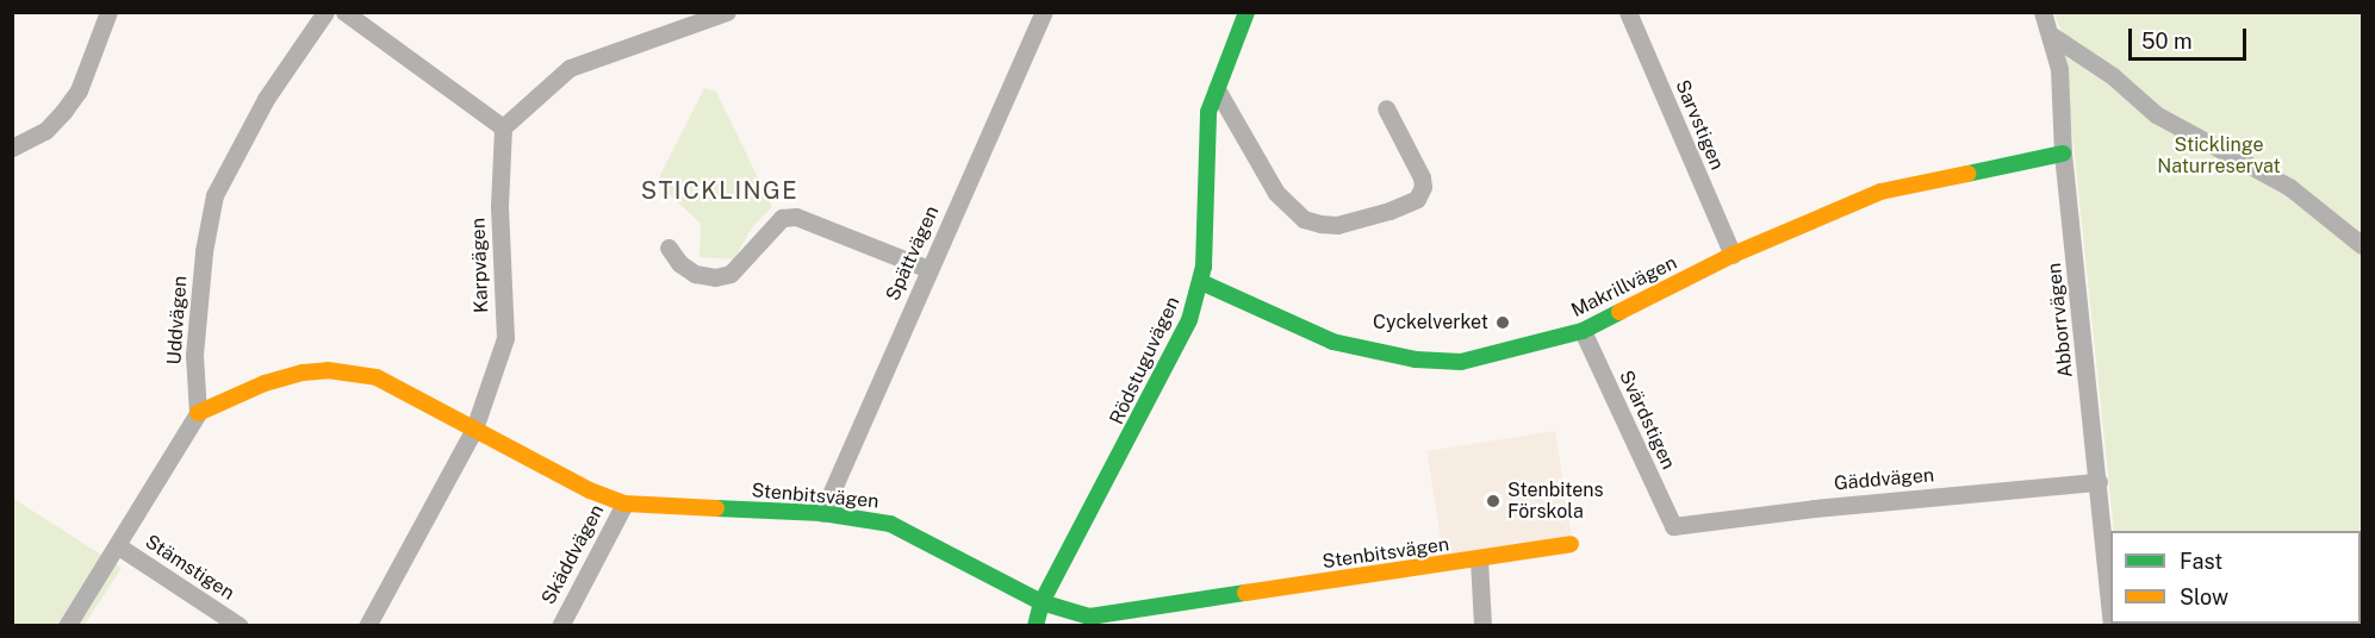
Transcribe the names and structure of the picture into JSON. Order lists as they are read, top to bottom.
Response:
{
  "streets": {
    "street": [
      "Sarvstigen",
      "Spättvägen",
      "Karpvägen",
      "Makrillvägen",
      "Uddvägen",
      "Abborrvägen",
      "Rödstuguvägen",
      "Svärdstigen",
      "Gäddvägen",
      "Stenbitsvägen",
      "Skäddvägen",
      "Stämstigen"
    ]
  },
  "crossings": [
    ["Sarvstigen", "Makrillvägen"],
    ["Spättvägen", "Stenbitsvägen"],
    ["Karpvägen", "Stenbitsvägen"],
    ["Makrillvägen", "Abborrvägen"],
    ["Makrillvägen", "Rödstuguvägen"],
    ["Makrillvägen", "Svärdstigen"],
    ["Uddvägen", "Stenbitsvägen"],
    ["Abborrvägen", "Gäddvägen"],
    ["Rödstuguvägen", "Stenbitsvägen"],
    ["Svärdstigen", "Gäddvägen"],
    ["Stenbitsvägen", "Skäddvägen"]
  ],
  "districts": ["STICKLINGE"],
  "parks": ["Sticklinge Naturreservat"],
  "places": ["Cyckelverket", "Stenbitens Förskola"],
  "legend": ["Fast", "Slow"],
  "scale_bar": "50 m"
}
